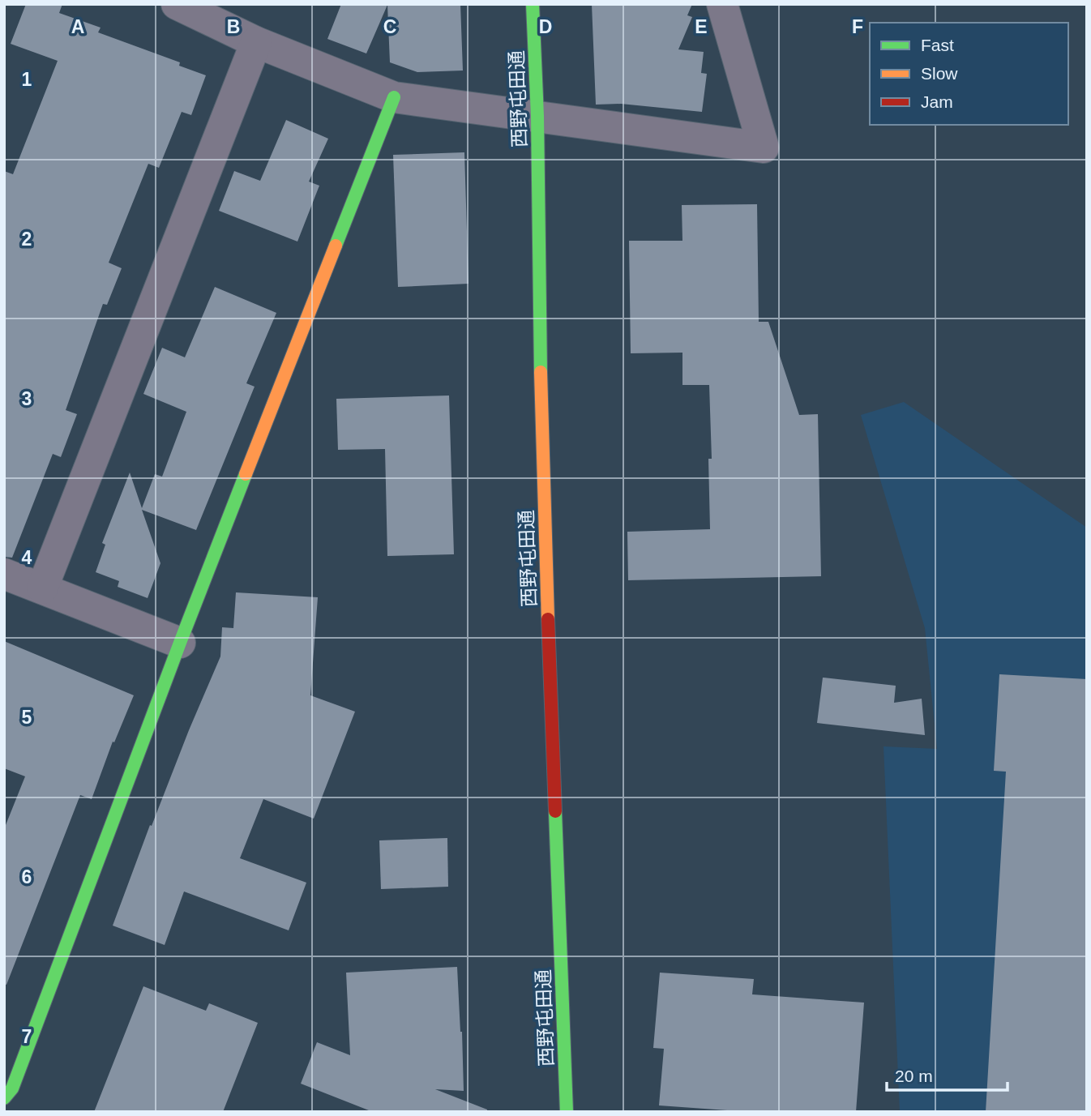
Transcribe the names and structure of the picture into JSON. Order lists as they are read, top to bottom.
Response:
{
  "streets": {
    "street": ["西野屯田通"]
  },
  "legend": ["Fast", "Slow", "Jam"],
  "scale_bar": "20 m",
  "grid": {
    "columns": [
      "A",
      "B",
      "C",
      "D",
      "E",
      "F"
    ],
    "rows": [
      "1",
      "2",
      "3",
      "4",
      "5",
      "6",
      "7"
    ]
  }
}
